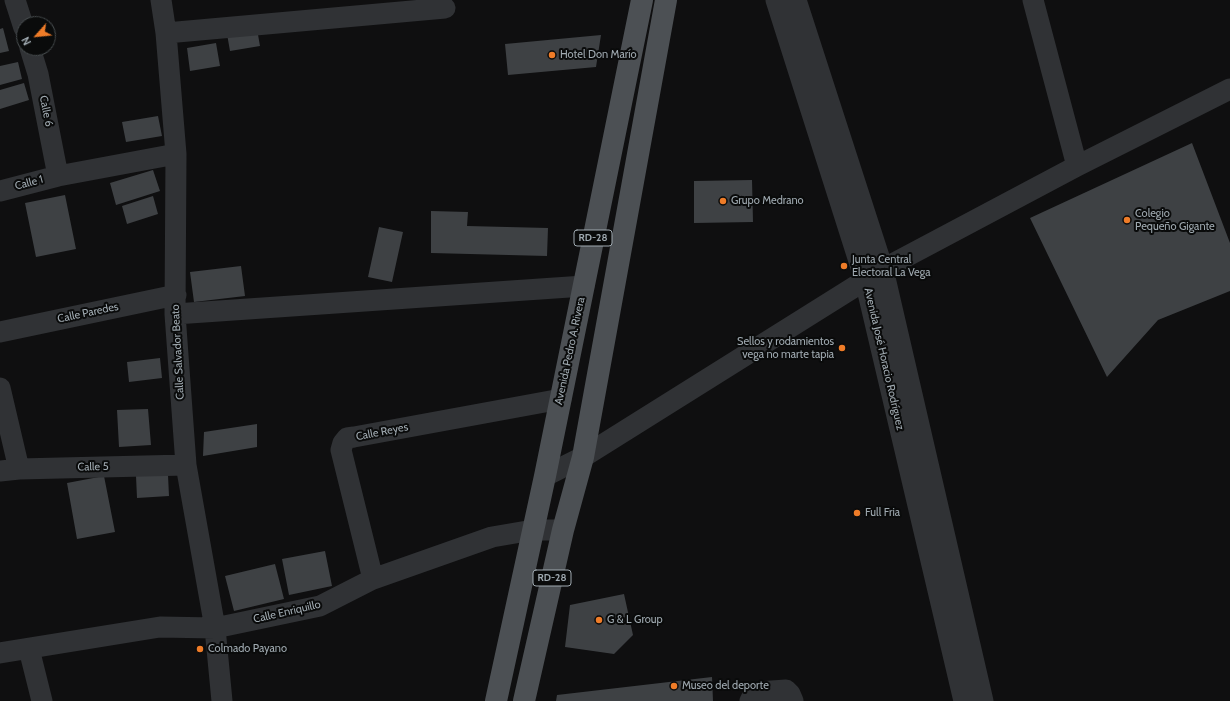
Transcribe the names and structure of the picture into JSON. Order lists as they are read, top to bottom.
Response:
{
  "streets": {
    "main road": ["RD-28", "Avenida Pedro A. Rivera"],
    "street": [
      "Calle 6",
      "Calle 1",
      "Calle Paredes",
      "Calle Salvador Beato",
      "Avenida José Horacio Rodríguez",
      "Calle Reyes",
      "Calle 5",
      "Calle Enriquillo"
    ]
  },
  "crossings": [
    ["Calle 6", "Calle 1"],
    ["Calle 1", "Calle Salvador Beato"],
    ["RD-28", "Calle Enriquillo"],
    ["Calle Paredes", "Avenida Pedro A. Rivera"],
    ["Calle Paredes", "Calle Salvador Beato"],
    ["Avenida Pedro A. Rivera", "Calle Reyes"],
    ["Avenida Pedro A. Rivera", "Calle Enriquillo"],
    ["Calle Salvador Beato", "Calle 5"],
    ["Calle Salvador Beato", "Calle Enriquillo"],
    ["Calle Reyes", "Calle Enriquillo"]
  ],
  "places": [
    "Hotel Don Marío",
    "Grupo Medrano",
    "Colegio Pequeño Gigante",
    "Junta Central Electoral La Vega",
    "Sellos y rodamientos vega no marte tapia",
    "Full Fria",
    "G & L Group",
    "Colmado Payano",
    "Museo del deporte"
  ],
  "north": "bottom left"
}
